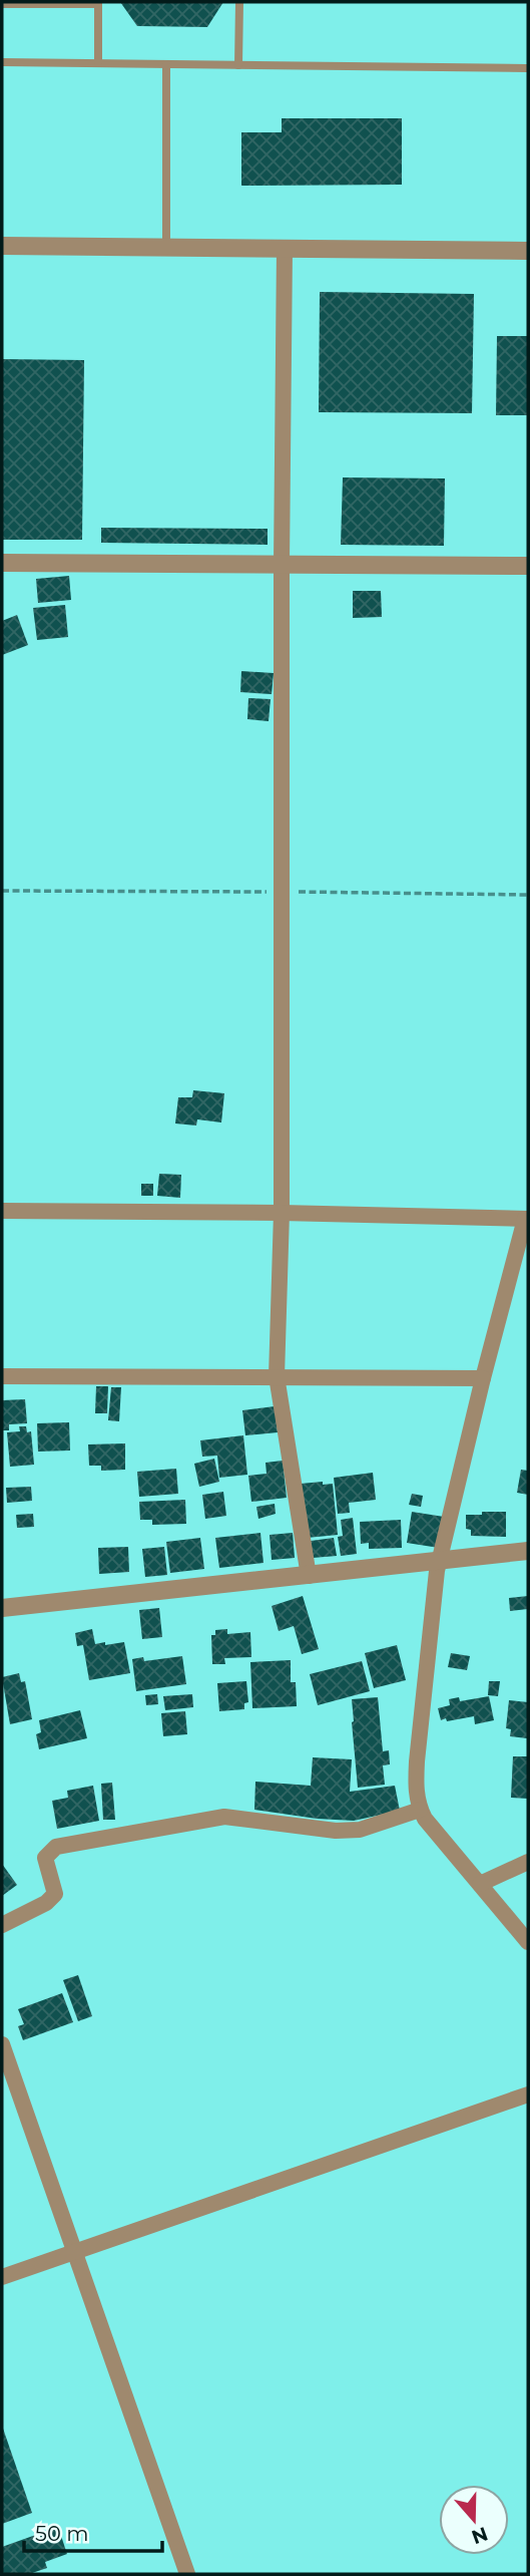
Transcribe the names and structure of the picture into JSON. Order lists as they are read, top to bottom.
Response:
{
  "scale_bar": "50 m",
  "north": "bottom"
}
